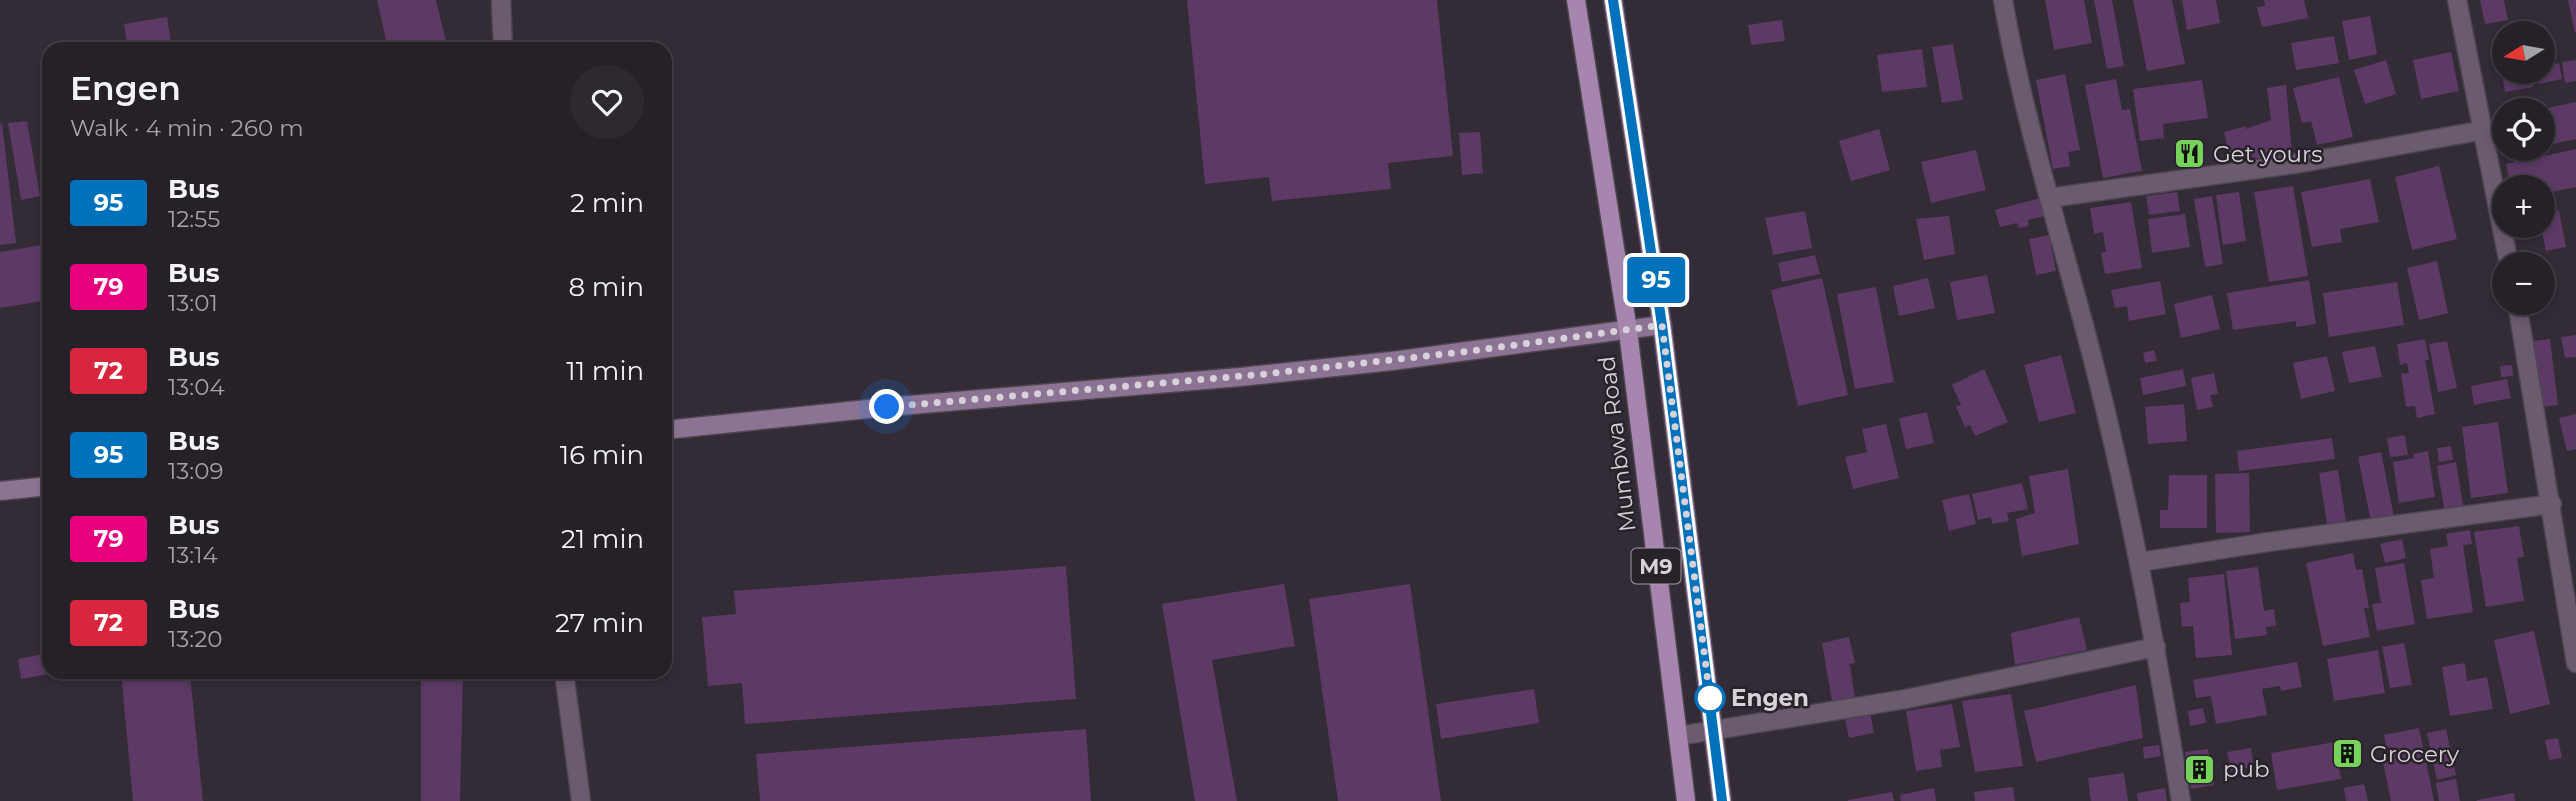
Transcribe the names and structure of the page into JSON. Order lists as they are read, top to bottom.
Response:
{
  "streets": {
    "main road": ["Mumbwa Road", "M9"]
  },
  "places": {
    "restaurant": ["Get yours"],
    "other": ["Engen"],
    "building": ["Grocery", "pub"]
  },
  "lines": ["bus line 95"],
  "north": "left",
  "page": {
    "on_map": "95",
    "map_buttons": ["+", "−"],
    "heading": ["Engen", "Walk · 4 min · 260 m"],
    "list": [
      {
        "mark": "95",
        "name": "Bus",
        "note": "12:55",
        "value": "2 min"
      },
      {
        "mark": "79",
        "name": "Bus",
        "note": "13:01",
        "value": "8 min"
      },
      {
        "mark": "72",
        "name": "Bus",
        "note": "13:04",
        "value": "11 min"
      },
      {
        "mark": "95",
        "name": "Bus",
        "note": "13:09",
        "value": "16 min"
      },
      {
        "mark": "79",
        "name": "Bus",
        "note": "13:14",
        "value": "21 min"
      },
      {
        "mark": "72",
        "name": "Bus",
        "note": "13:20",
        "value": "27 min"
      }
    ]
  }
}
